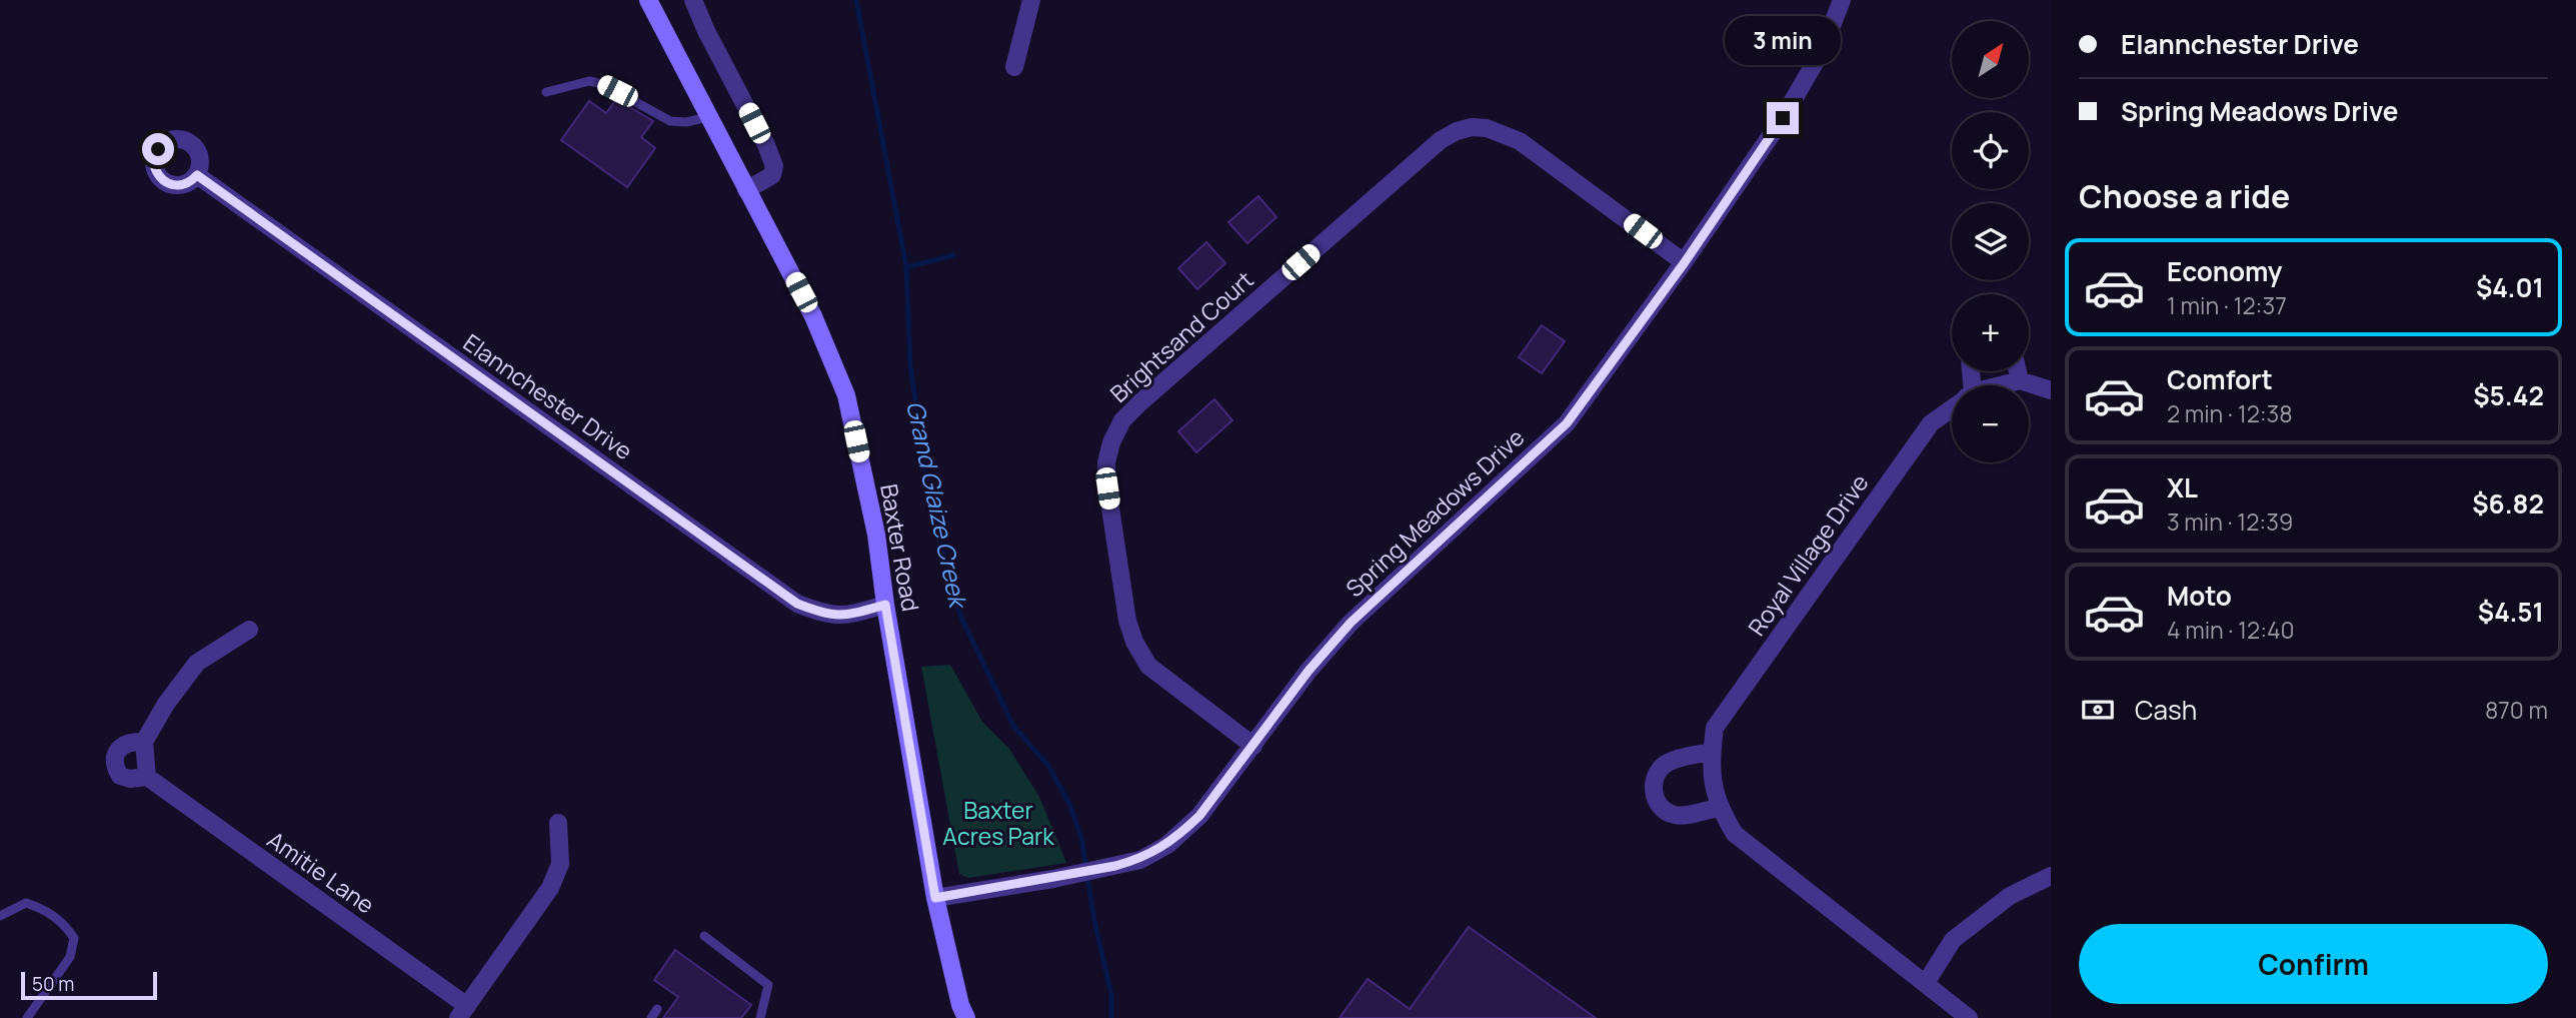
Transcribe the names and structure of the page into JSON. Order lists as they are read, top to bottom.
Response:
{
  "streets": {
    "main road": ["Baxter Road"],
    "street": [
      "Brightsand Court",
      "Elannchester Drive",
      "Spring Meadows Drive",
      "Royal Village Drive",
      "Amitie Lane"
    ]
  },
  "crossings": [
    ["Brightsand Court", "Spring Meadows Drive"],
    ["Elannchester Drive", "Baxter Road"],
    ["Spring Meadows Drive", "Baxter Road"]
  ],
  "water": ["Grand Glaize Creek"],
  "parks": ["Baxter Acres Park"],
  "scale_bar": "50 m",
  "north": "top right",
  "page": {
    "banner": ["Elannchester Drive", "Spring Meadows Drive"],
    "bubble": "3 min",
    "map_buttons": ["+", "−"],
    "heading": "Choose a ride",
    "list": [
      {
        "name": "Economy",
        "note": "1 min · 12:37",
        "value": "$4.01"
      },
      {
        "name": "Comfort",
        "note": "2 min · 12:38",
        "value": "$5.42"
      },
      {
        "name": "XL",
        "note": "3 min · 12:39",
        "value": "$6.82"
      },
      {
        "name": "Moto",
        "note": "4 min · 12:40",
        "value": "$4.51"
      }
    ],
    "pay": ["Cash", "870 m"],
    "buttons": "Confirm",
    "scale": "50 m"
  }
}
